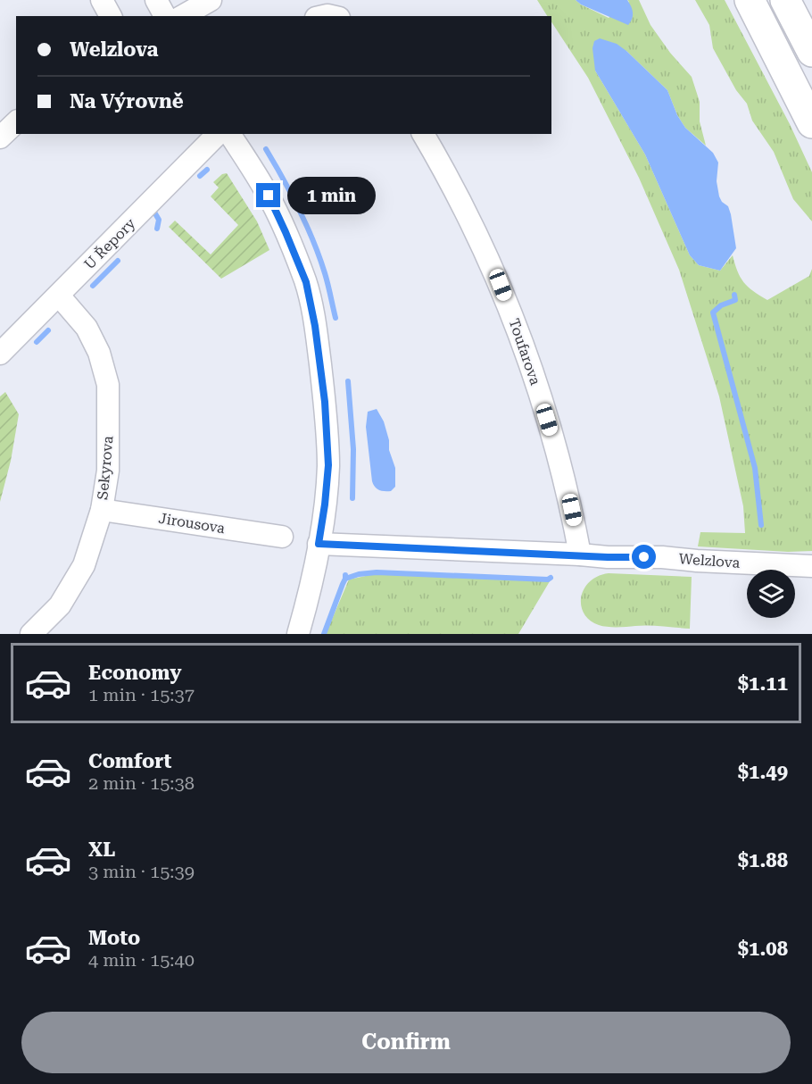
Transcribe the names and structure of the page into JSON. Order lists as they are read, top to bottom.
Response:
{
  "streets": {
    "street": [
      "U Řepory",
      "Toufarova",
      "Sekyrova",
      "Jirousova",
      "Welzlova"
    ]
  },
  "crossings": [
    ["U Řepory", "Sekyrova"],
    ["Toufarova", "Welzlova"],
    ["Sekyrova", "Jirousova"]
  ],
  "page": {
    "banner": ["Welzlova", "Na Výrovně"],
    "bubble": "1 min",
    "list": [
      {
        "name": "Economy",
        "note": "1 min · 15:37",
        "value": "$1.11"
      },
      {
        "name": "Comfort",
        "note": "2 min · 15:38",
        "value": "$1.49"
      },
      {
        "name": "XL",
        "note": "3 min · 15:39",
        "value": "$1.88"
      },
      {
        "name": "Moto",
        "note": "4 min · 15:40",
        "value": "$1.08"
      }
    ],
    "buttons": "Confirm"
  }
}
